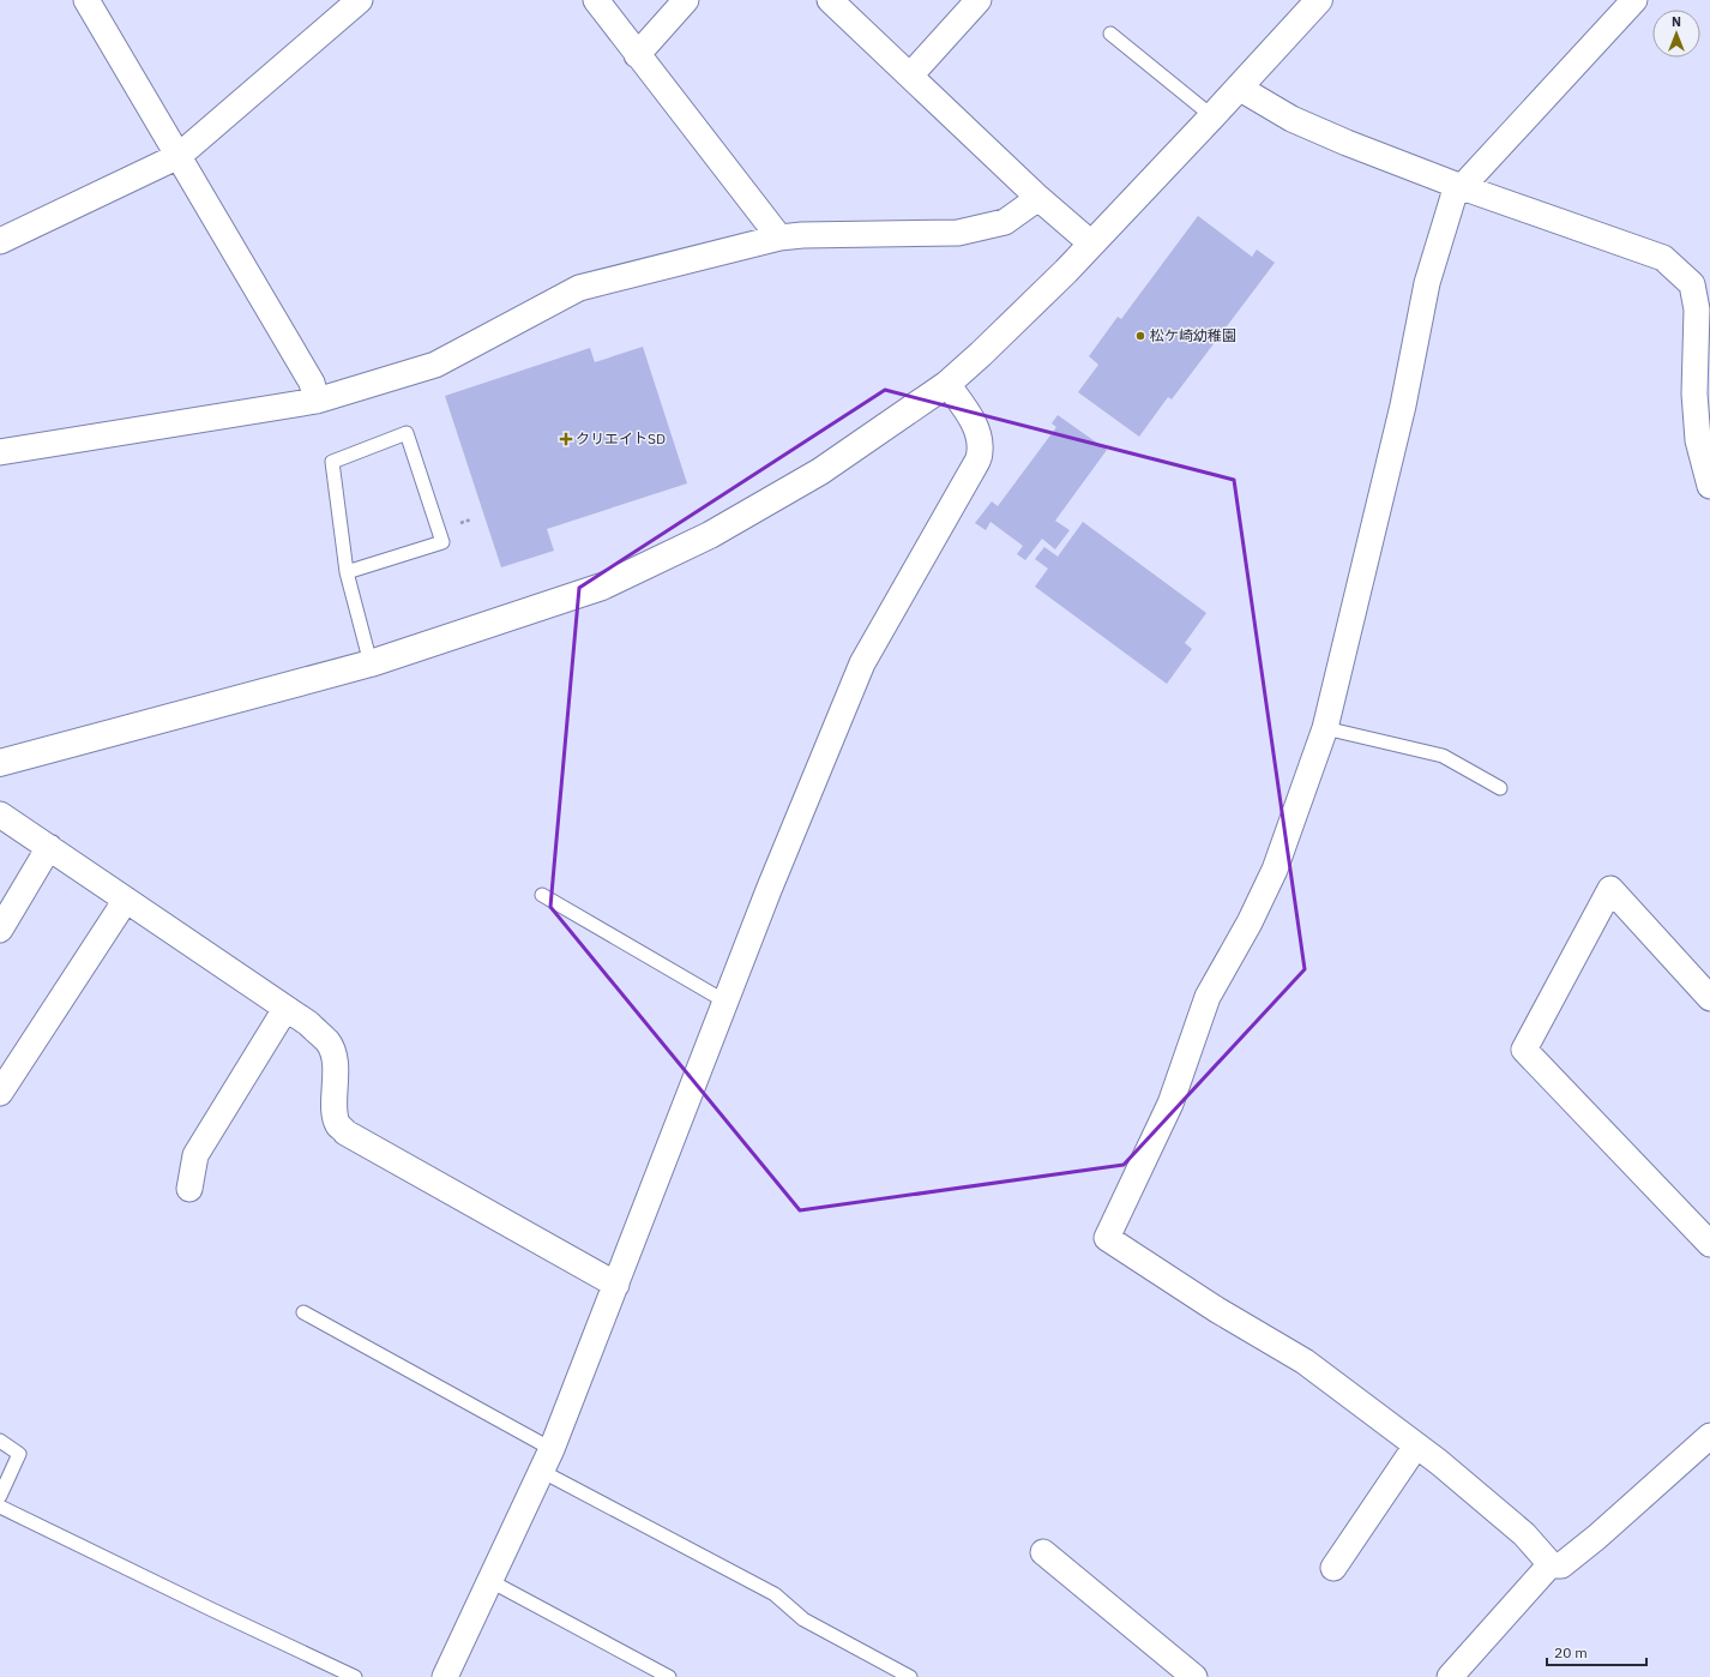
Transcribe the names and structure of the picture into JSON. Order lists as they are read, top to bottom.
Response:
{
  "places": {
    "other": ["松ケ崎幼稚園"],
    "health": ["クリエイトSD"]
  },
  "scale_bar": "20 m",
  "north": "top"
}
